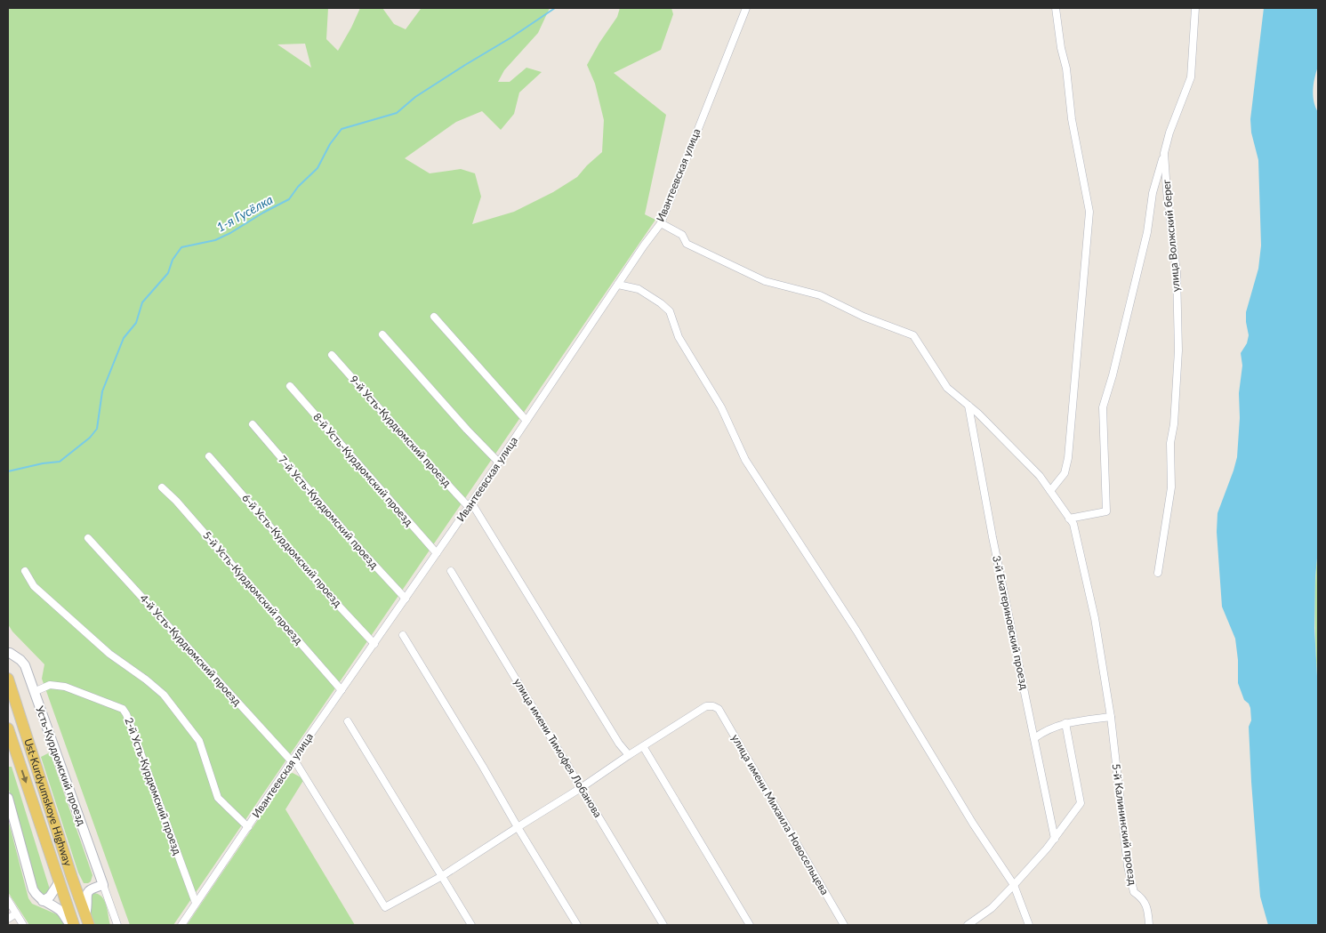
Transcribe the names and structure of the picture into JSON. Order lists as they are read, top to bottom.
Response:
{
  "streets": {
    "main road": ["Ust-Kurdyumskoye Highway"],
    "street": [
      "Ивантеевская улица",
      "улица Волжский берег",
      "9-й Усть-Курдюмский проезд",
      "8-й Усть-Курдюмский проезд",
      "7-й Усть-Курдюмский проезд",
      "6-й Усть-Курдюмский проезд",
      "5-й Усть-Курдюмский проезд",
      "3-й Екатериновский проезд",
      "4-й Усть-Курдюмский проезд",
      "улица имени Тимофея Лобанова",
      "Усть-Курдюмский проезд",
      "2-й Усть-Курдюмский проезд",
      "улица имени Михаила Новосельцева",
      "5-й Калининский проезд"
    ]
  },
  "crossings": [
    ["Ивантеевская улица", "9-й Усть-Курдюмский проезд"],
    ["Ивантеевская улица", "8-й Усть-Курдюмский проезд"],
    ["Ивантеевская улица", "7-й Усть-Курдюмский проезд"],
    ["Ивантеевская улица", "6-й Усть-Курдюмский проезд"],
    ["Ивантеевская улица", "5-й Усть-Курдюмский проезд"],
    ["Ивантеевская улица", "4-й Усть-Курдюмский проезд"],
    ["Ивантеевская улица", "2-й Усть-Курдюмский проезд"],
    ["Ивантеевская улица", "5-й Калининский проезд"],
    ["3-й Екатериновский проезд", "5-й Калининский проезд"],
    ["Усть-Курдюмский проезд", "2-й Усть-Курдюмский проезд"]
  ],
  "water": ["1-я Гусёлка"]
}
